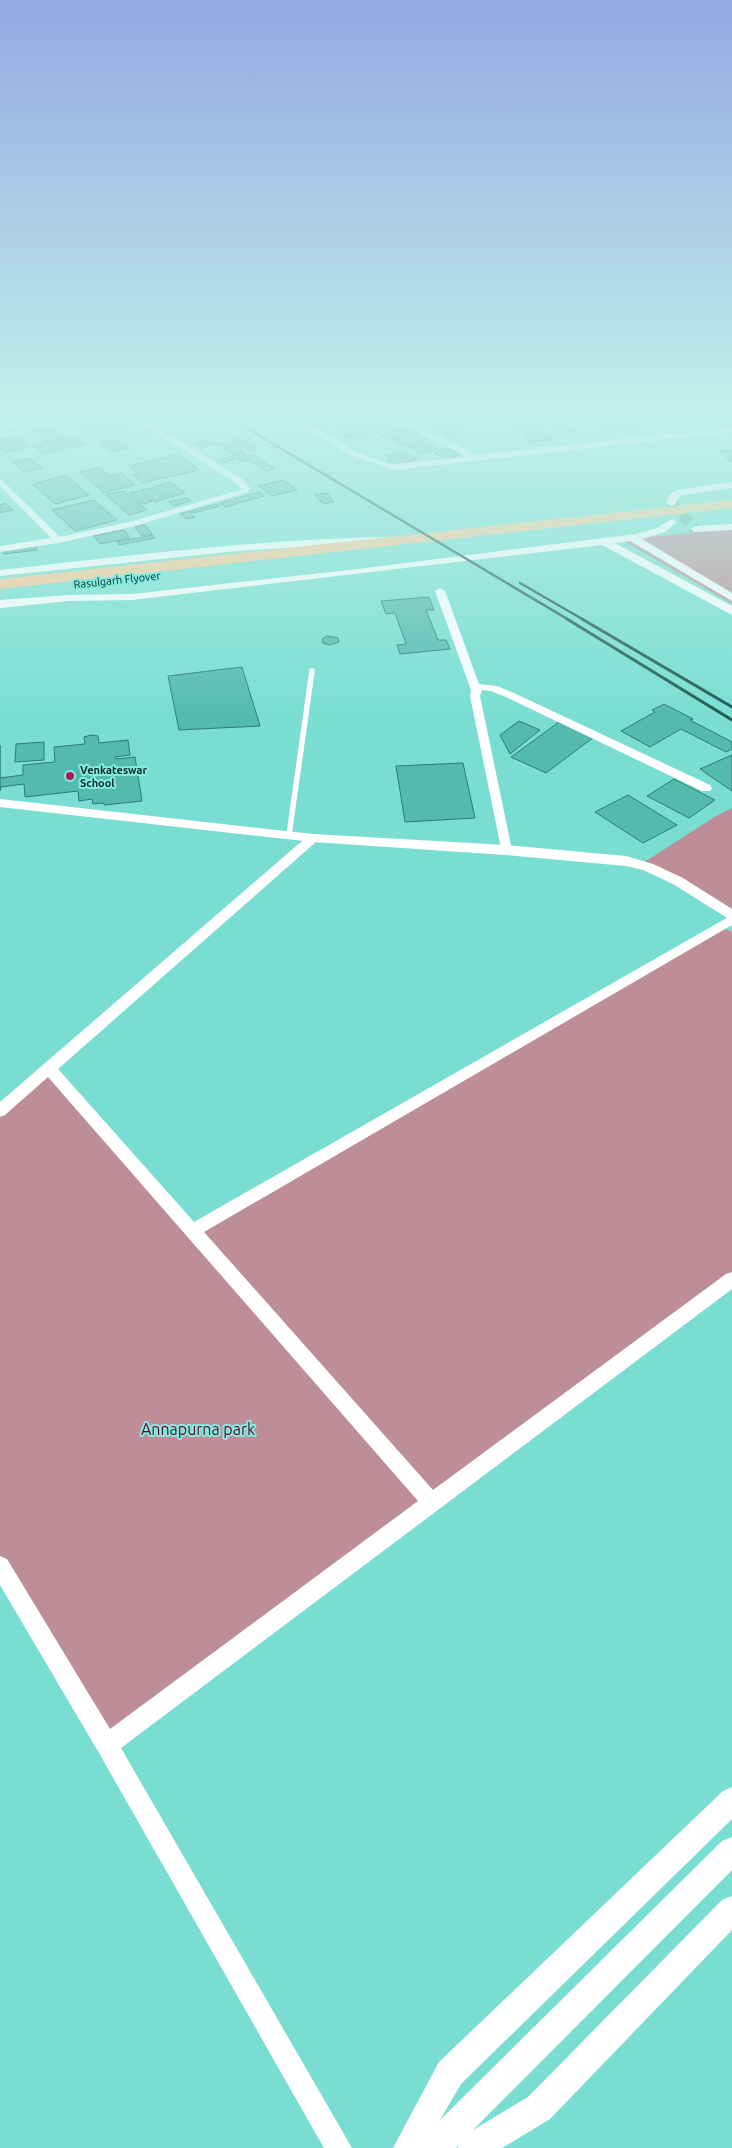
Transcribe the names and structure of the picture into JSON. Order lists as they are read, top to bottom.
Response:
{
  "streets": {
    "highway": ["Rasulgarh Flyover"]
  },
  "parks": ["Annapurna park"],
  "places": ["Venkateswar School"]
}
